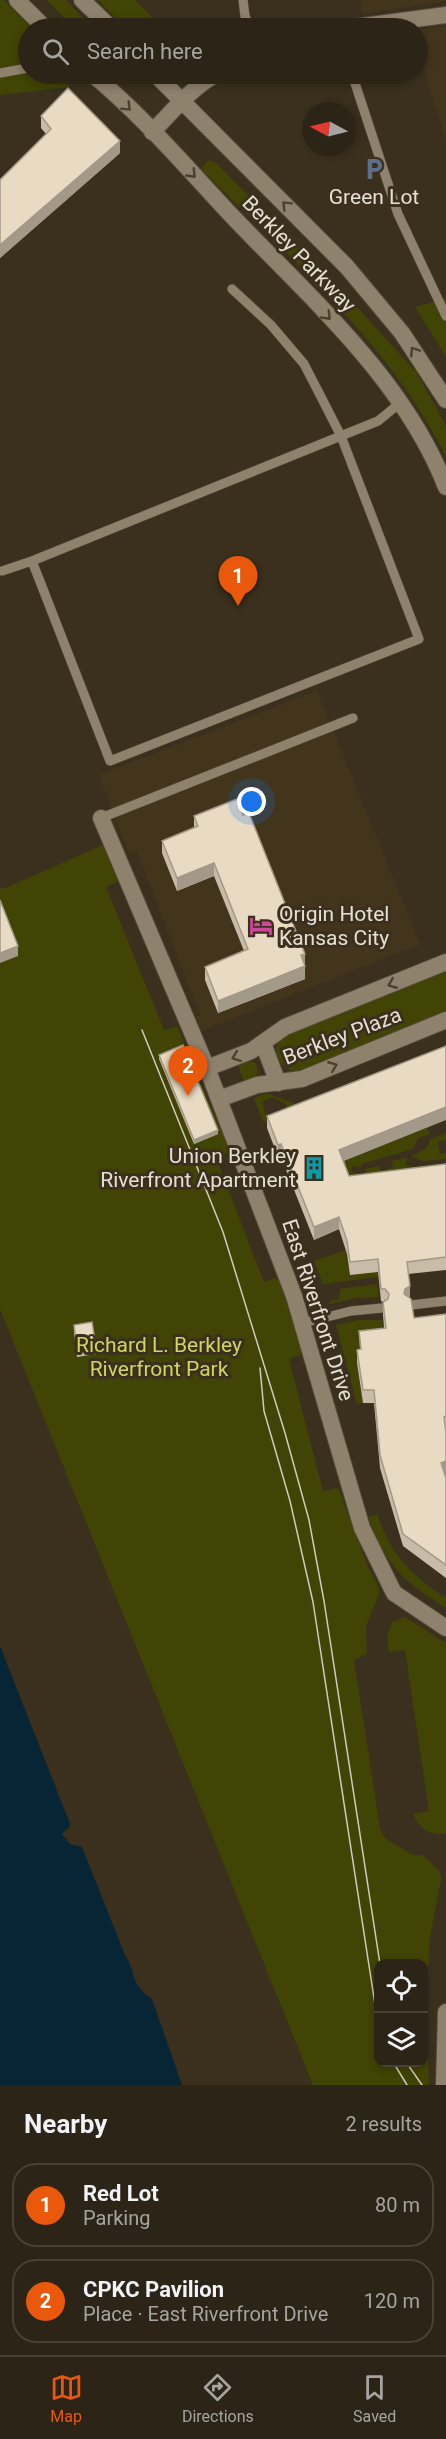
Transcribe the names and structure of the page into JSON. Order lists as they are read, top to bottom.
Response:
{
  "streets": {
    "street": ["Berkley Parkway", "Berkley Plaza", "East Riverfront Drive"]
  },
  "crossings": [
    ["Berkley Plaza", "East Riverfront Drive"]
  ],
  "parks": ["Richard L. Berkley Riverfront Park"],
  "places": {
    "parking": ["Green Lot"],
    "hotel": ["Origin Hotel Kansas City"],
    "building": ["Union Berkley Riverfront Apartment"]
  },
  "north": "left",
  "page": {
    "search": "Search here",
    "pins": ["1", "2"],
    "heading": ["Nearby", "2 results"],
    "list": [
      {
        "mark": "1",
        "name": "Red Lot",
        "note": "Parking",
        "value": "80 m"
      },
      {
        "mark": "2",
        "name": "CPKC Pavilion",
        "note": "Place · East Riverfront Drive",
        "value": "120 m"
      }
    ],
    "nav": ["Map", "Directions", "Saved"]
  }
}
